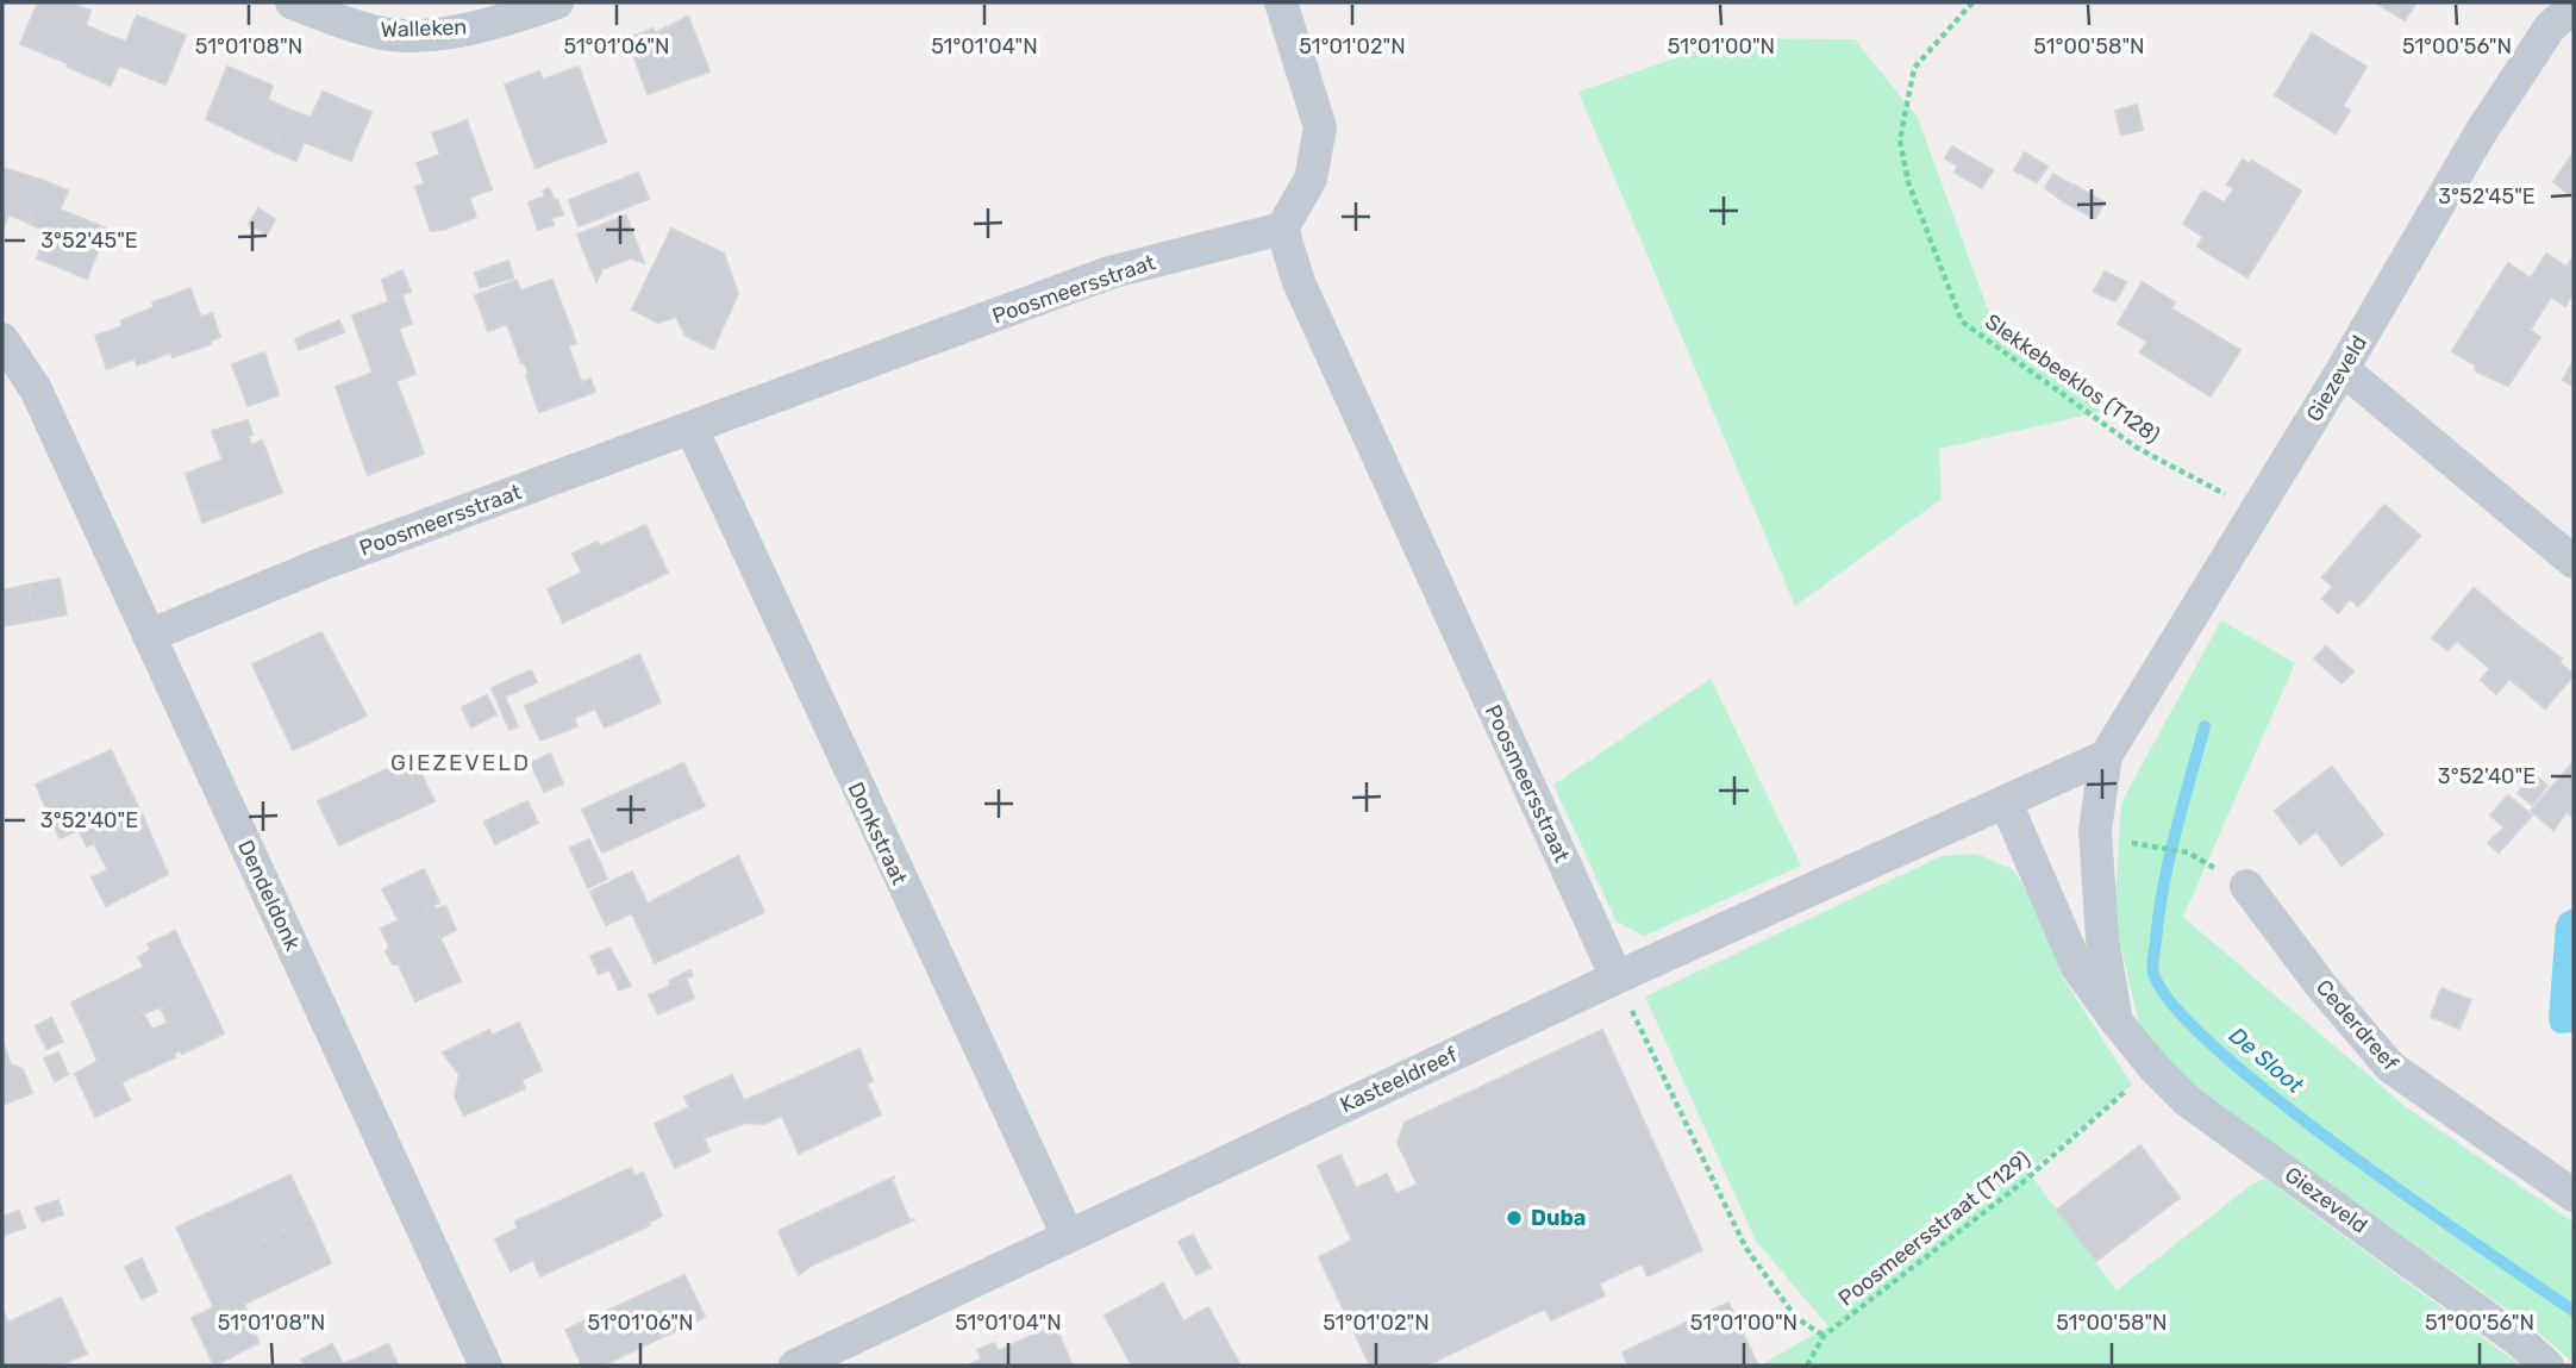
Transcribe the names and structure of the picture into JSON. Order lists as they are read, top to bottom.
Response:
{
  "streets": {
    "street": [
      "Walleken",
      "Poosmeersstraat",
      "Giezeveld",
      "Donkstraat",
      "Dendeldonk",
      "Cederdreef",
      "Kasteeldreef"
    ],
    "path": ["Slekkebeeklos (T128)", "Poosmeersstraat (T129)"]
  },
  "crossings": [
    ["Poosmeersstraat", "Donkstraat"],
    ["Poosmeersstraat", "Dendeldonk"],
    ["Poosmeersstraat", "Kasteeldreef"],
    ["Slekkebeeklos (T128)", "Giezeveld"],
    ["Giezeveld", "Kasteeldreef"],
    ["Giezeveld", "Poosmeersstraat (T129)"],
    ["Donkstraat", "Kasteeldreef"]
  ],
  "districts": ["GIEZEVELD"],
  "water": ["De Sloot"],
  "places": ["Duba"],
  "coordinates": [
    "51°01'08\"N",
    "51°01'06\"N",
    "51°01'04\"N",
    "51°01'02\"N",
    "51°01'00\"N",
    "51°00'58\"N",
    "51°00'56\"N",
    "3°52'45\"E",
    "3°52'40\"E"
  ]
}
